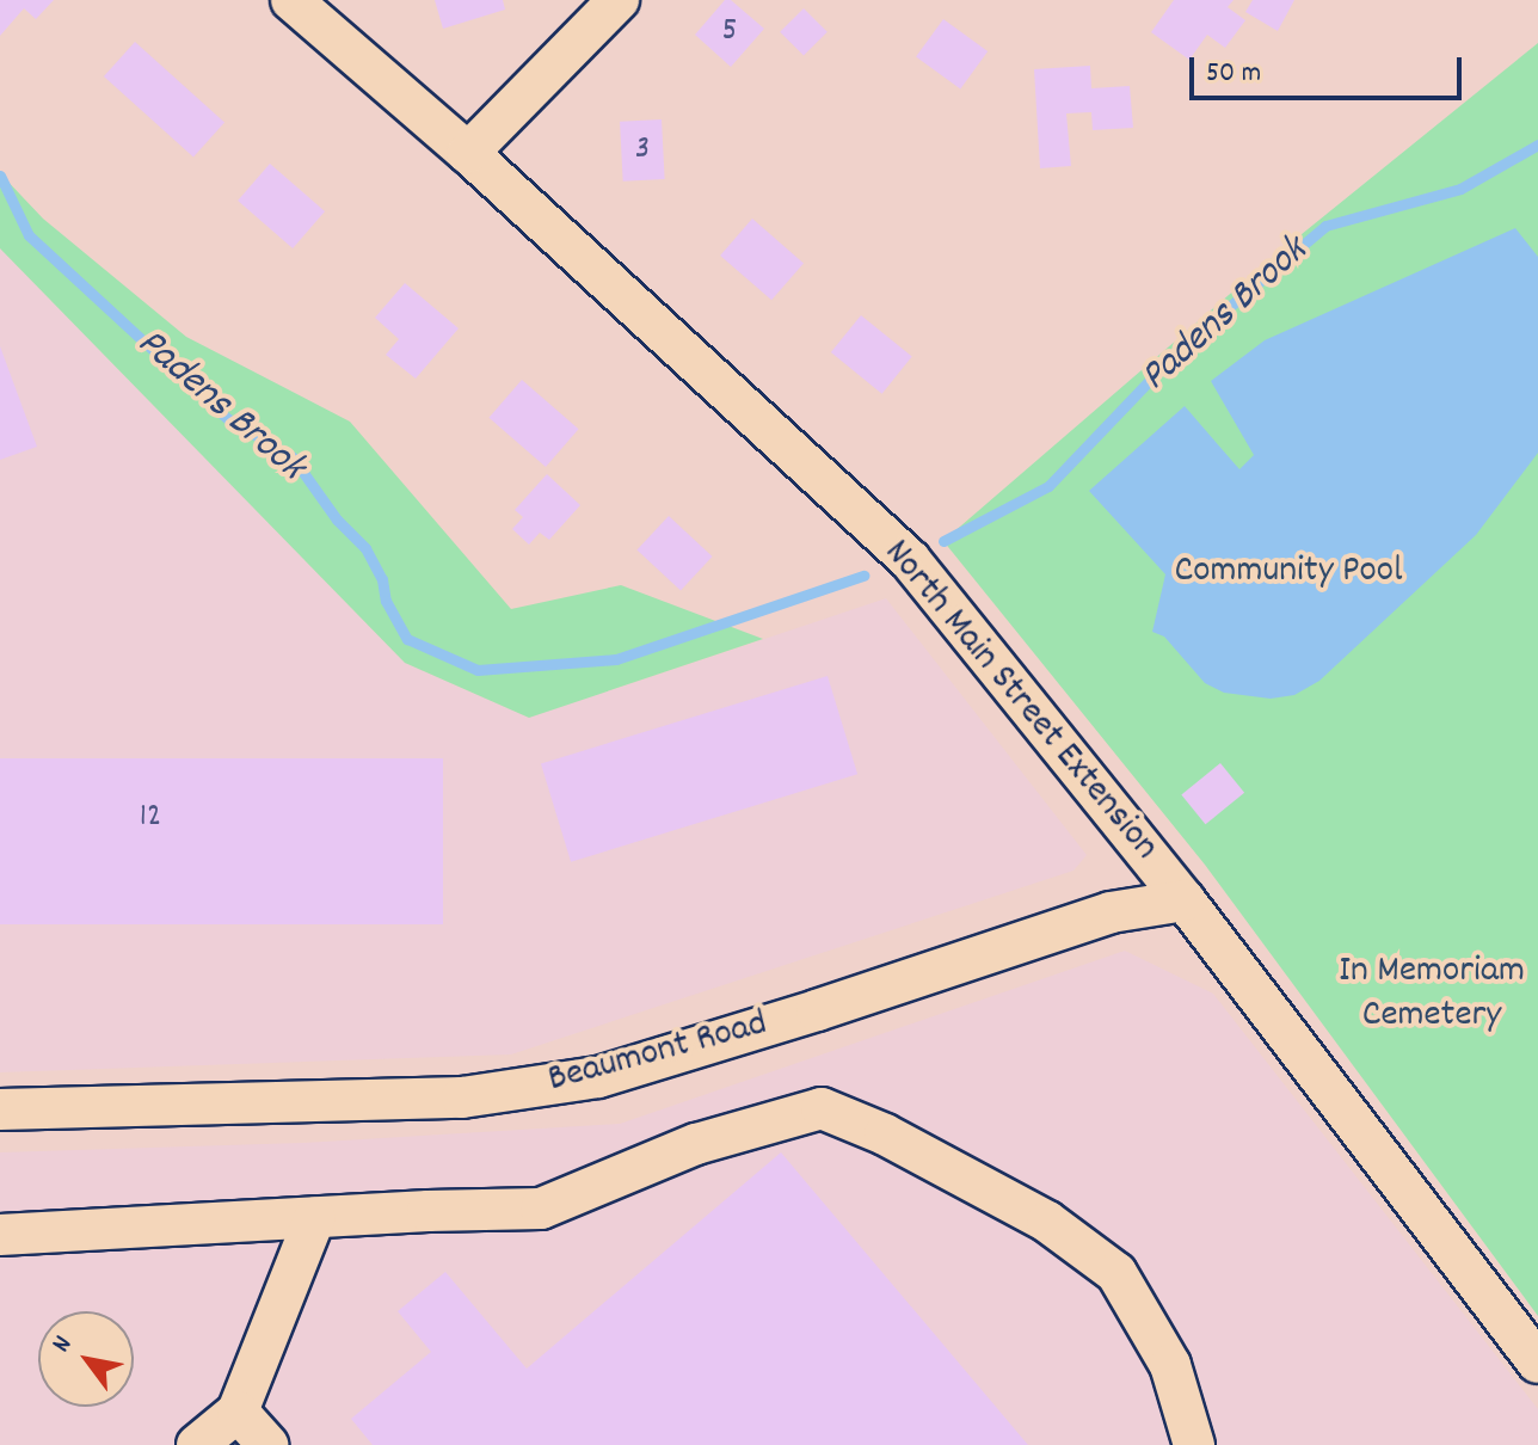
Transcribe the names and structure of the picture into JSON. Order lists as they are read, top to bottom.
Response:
{
  "streets": {
    "street": ["North Main Street Extension", "Beaumont Road"]
  },
  "crossings": [
    ["North Main Street Extension", "Beaumont Road"]
  ],
  "water": ["Padens Brook"],
  "parks": ["Community Pool", "In Memoriam Cemetery"],
  "house_numbers": ["5", "3", "12"],
  "scale_bar": "50 m",
  "north": "top left"
}
